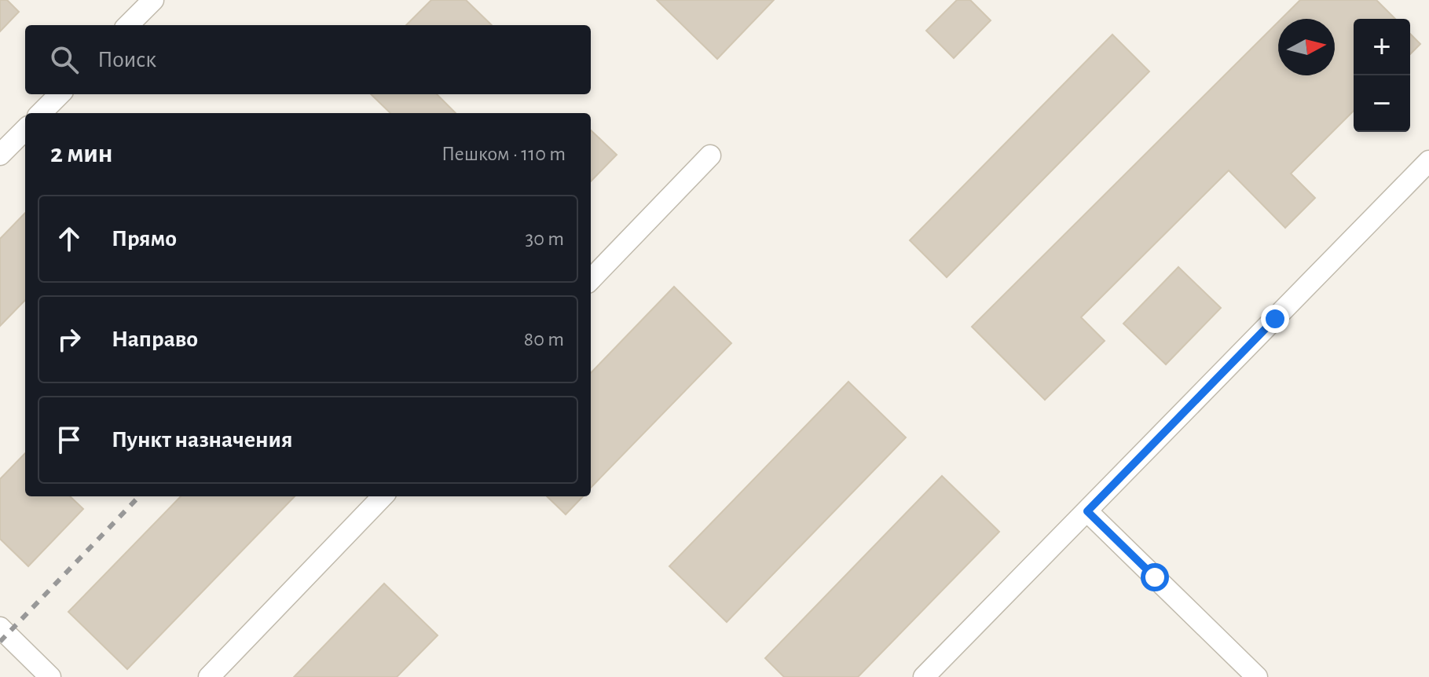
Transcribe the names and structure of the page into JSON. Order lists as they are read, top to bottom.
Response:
{
  "north": "right",
  "page": {
    "map_buttons": ["+", "−"],
    "search": "Поиск",
    "heading": ["2 мин", "Пешком · 110 m"],
    "list": [
      ["Прямо", "30 m"],
      ["Направо", "80 m"],
      "Пункт назначения"
    ]
  }
}
